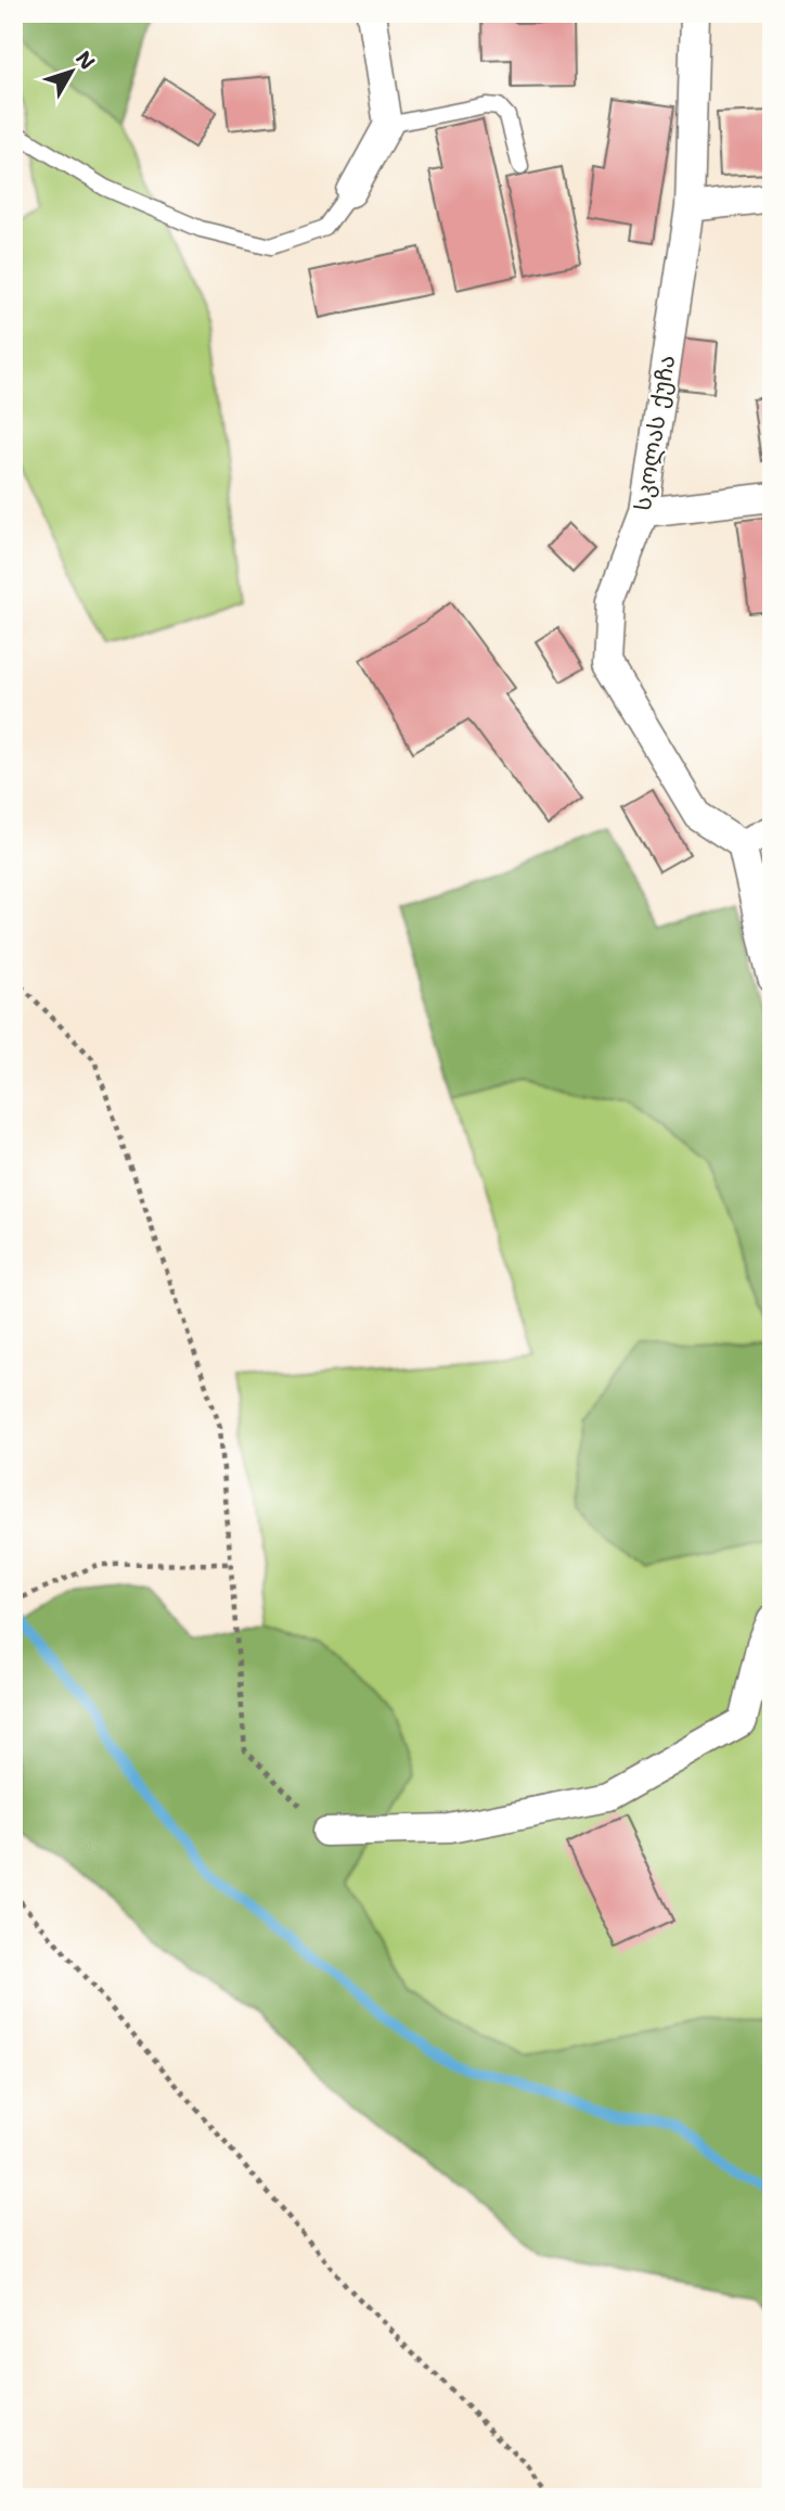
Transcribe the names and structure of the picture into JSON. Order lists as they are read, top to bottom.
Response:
{
  "streets": {
    "street": ["სკოლას ქუჩა"]
  },
  "north": "top right"
}
